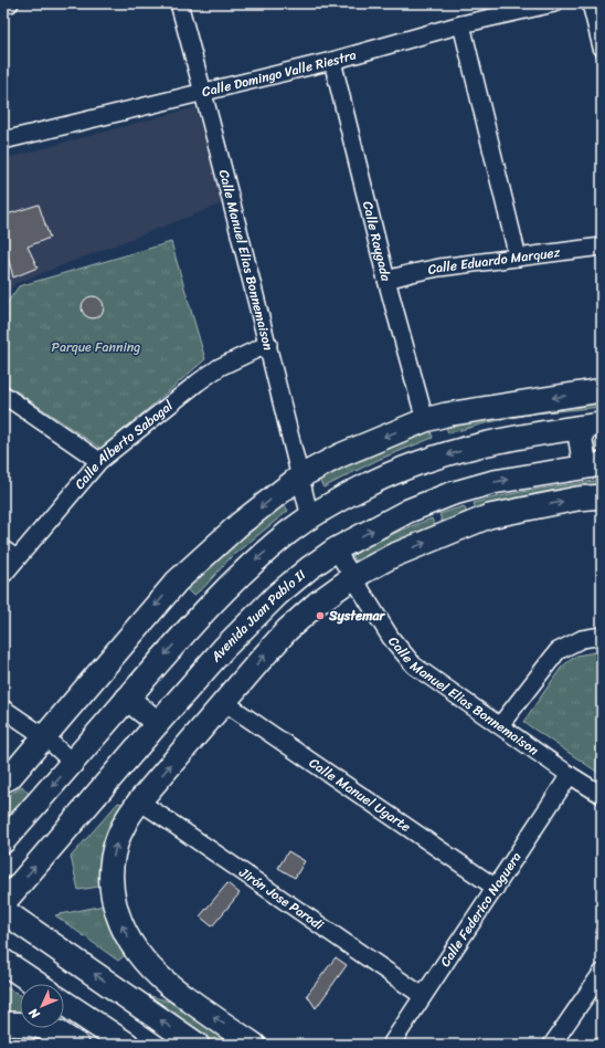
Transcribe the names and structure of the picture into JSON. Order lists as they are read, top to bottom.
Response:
{
  "streets": {
    "street": [
      "Calle Domingo Valle Riestra",
      "Calle Raygada",
      "Calle Manuel Elias Bonnemaison",
      "Calle Eduardo Marquez",
      "Calle Alberto Sabogal",
      "Avenida Juan Pablo II",
      "Calle Manuel Ugarte",
      "Jirón Jose Parodi",
      "Calle Federico Noguera"
    ]
  },
  "crossings": [
    ["Calle Domingo Valle Riestra", "Calle Raygada"],
    ["Calle Domingo Valle Riestra", "Calle Manuel Elias Bonnemaison"],
    ["Calle Raygada", "Calle Eduardo Marquez"],
    ["Calle Manuel Elias Bonnemaison", "Calle Alberto Sabogal"],
    ["Calle Manuel Elias Bonnemaison", "Avenida Juan Pablo II"],
    ["Calle Manuel Elias Bonnemaison", "Calle Federico Noguera"],
    ["Calle Manuel Ugarte", "Calle Federico Noguera"],
    ["Jirón Jose Parodi", "Calle Federico Noguera"]
  ],
  "parks": ["Parque Fanning"],
  "places": ["Systemar"],
  "north": "bottom left"
}
